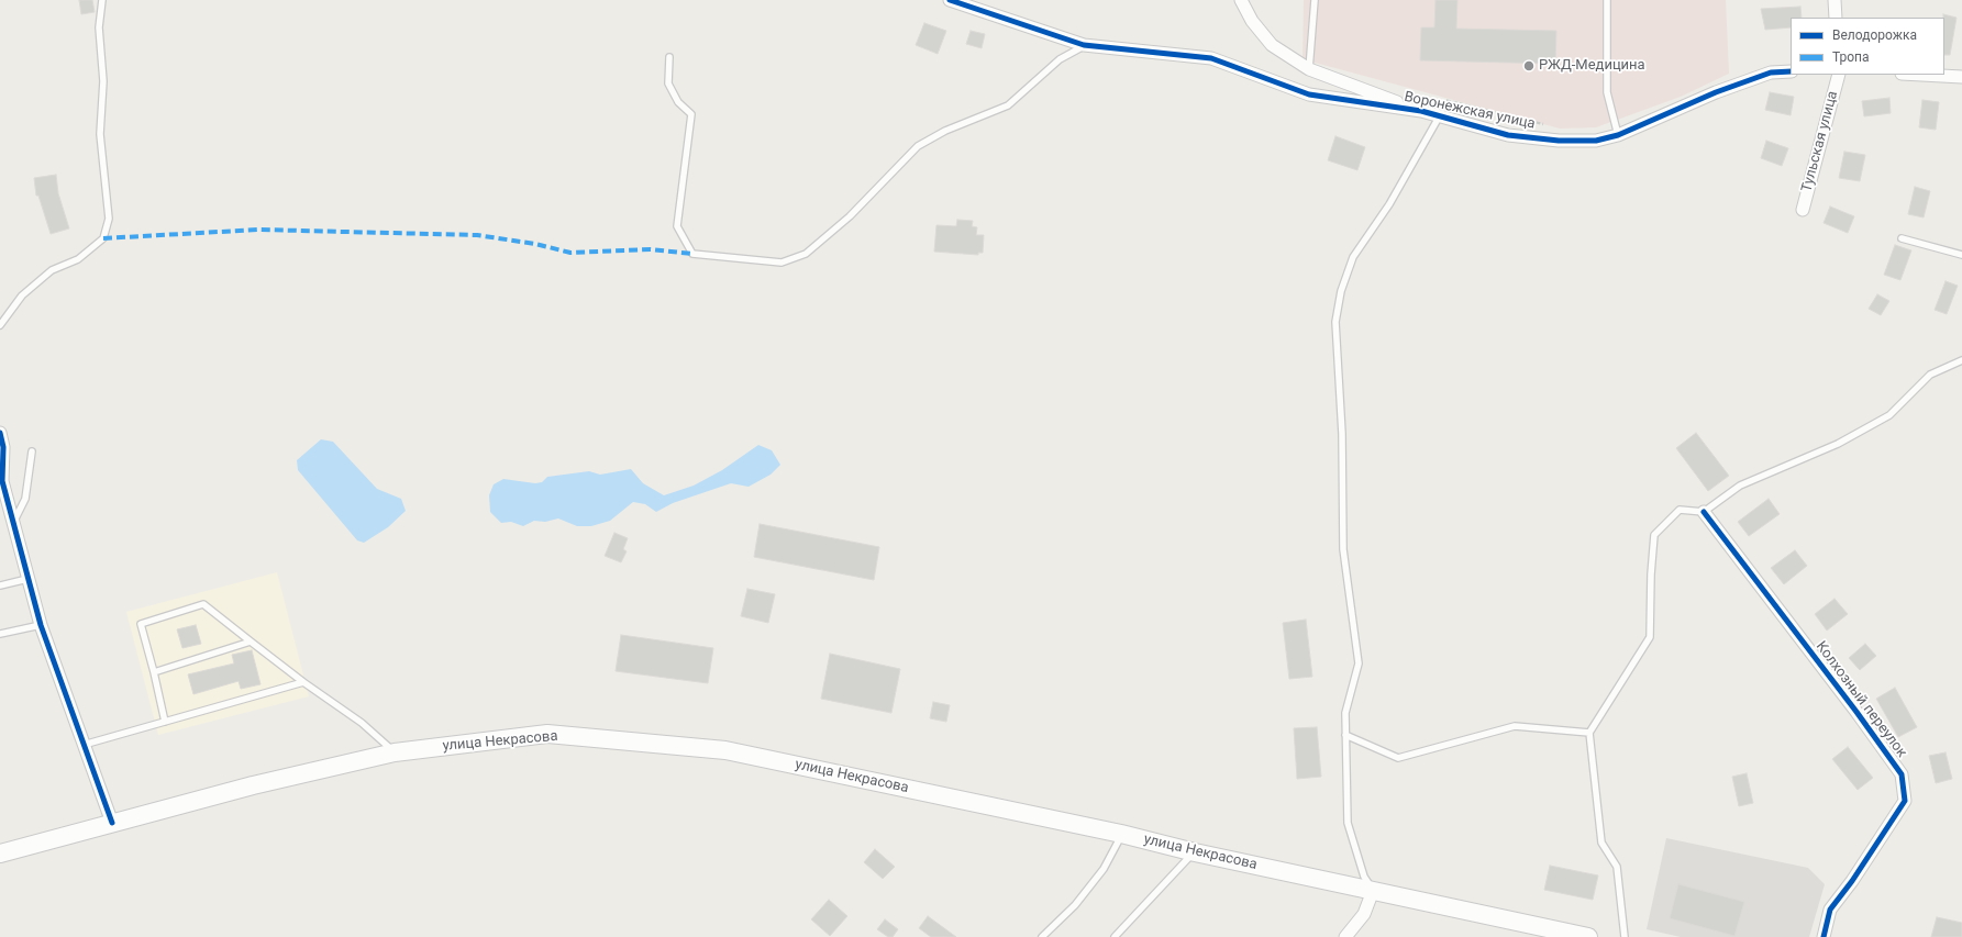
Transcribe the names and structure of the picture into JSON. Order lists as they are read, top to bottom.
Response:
{
  "streets": {
    "main road": ["улица Некрасова"],
    "street": ["Воронежская улица", "Тульская улица", "Колхозный переулок"]
  },
  "places": ["РЖД-Медицина"],
  "legend": ["Велодорожка", "Тропа"]
}
